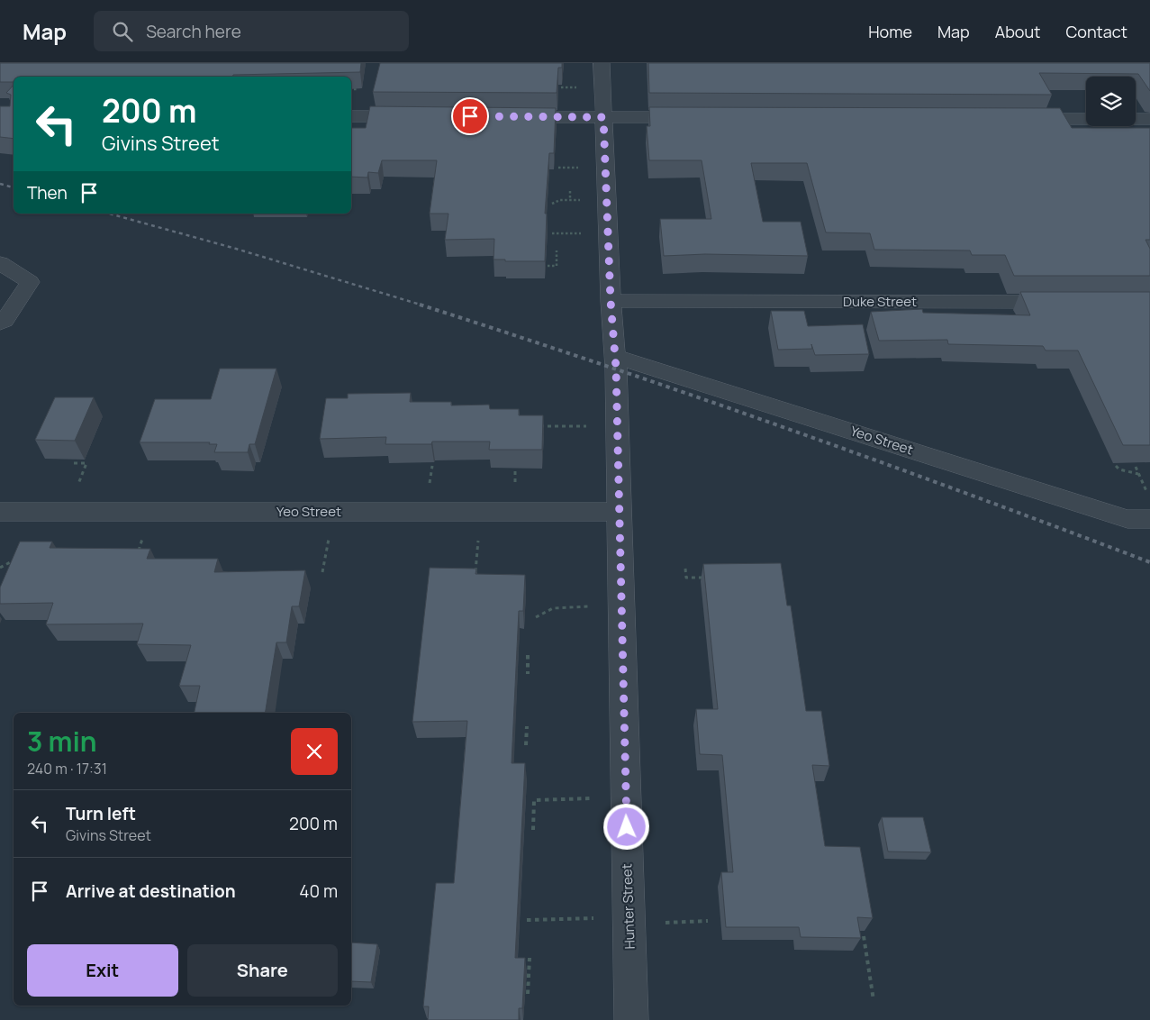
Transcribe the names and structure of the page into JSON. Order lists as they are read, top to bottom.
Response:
{
  "streets": {
    "street": ["Duke Street", "Yeo Street", "Hunter Street"]
  },
  "crossings": [
    ["Duke Street", "Hunter Street"],
    ["Yeo Street", "Hunter Street"]
  ],
  "page": {
    "header": "Map",
    "search": "Search here",
    "nav": [
      "Home",
      "Map",
      "About",
      "Contact"
    ],
    "turn": ["200 m", "Givins Street"],
    "then": "Then",
    "heading": ["3 min", "240 m · 17:31"],
    "list": [
      {
        "name": "Turn left",
        "note": "Givins Street",
        "value": "200 m"
      },
      {
        "name": "Arrive at destination",
        "value": "40 m"
      }
    ],
    "buttons": ["Exit", "Share"]
  }
}
